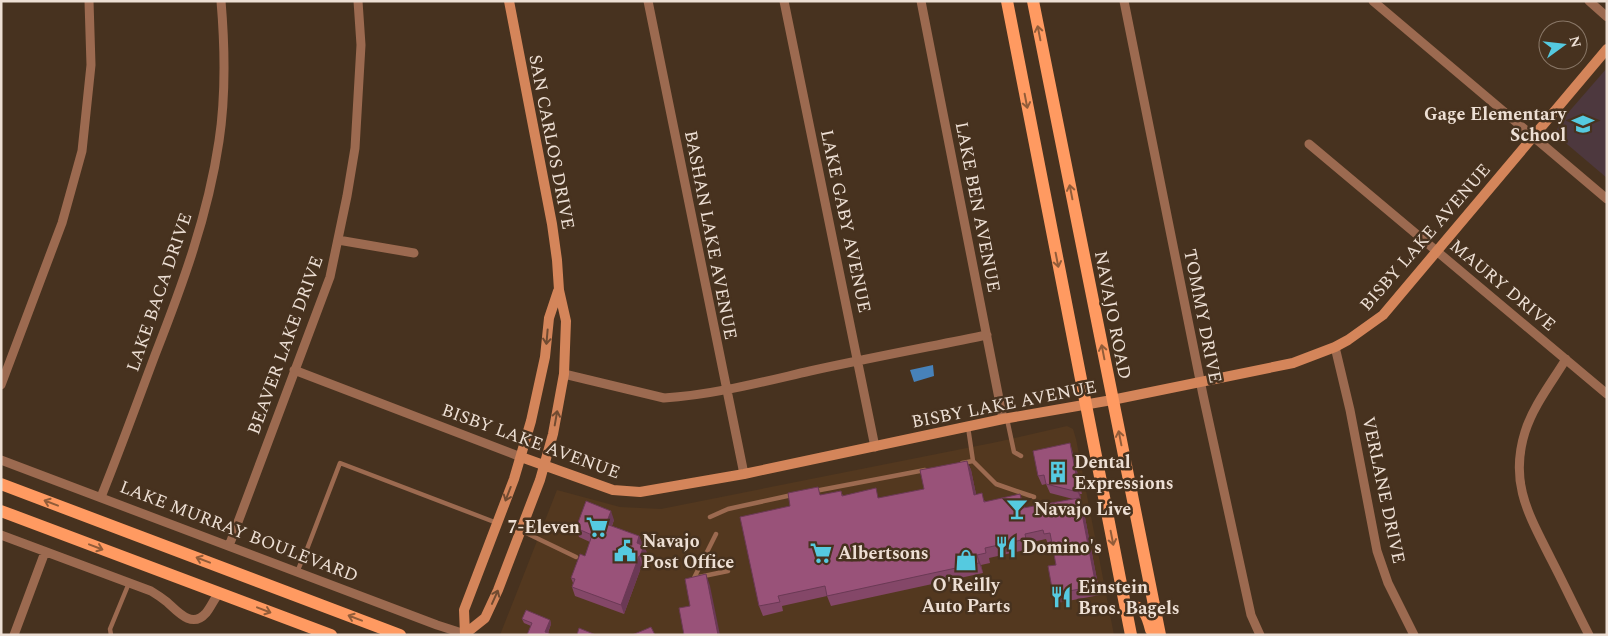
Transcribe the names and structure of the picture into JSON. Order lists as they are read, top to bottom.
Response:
{
  "streets": {
    "main road": ["NAVAJO ROAD"],
    "street": [
      "SAN CARLOS DRIVE",
      "LAKE BEN AVENUE",
      "LAKE GABY AVENUE",
      "BASHAN LAKE AVENUE",
      "BISBY LAKE AVENUE",
      "MAURY DRIVE",
      "LAKE BACA DRIVE",
      "TOMMY DRIVE",
      "BEAVER LAKE DRIVE",
      "VERLANE DRIVE",
      "LAKE MURRAY BOULEVARD"
    ]
  },
  "crossings": [
    ["SAN CARLOS DRIVE", "BISBY LAKE AVENUE"],
    ["SAN CARLOS DRIVE", "LAKE MURRAY BOULEVARD"],
    ["LAKE BEN AVENUE", "BISBY LAKE AVENUE"],
    ["LAKE GABY AVENUE", "BISBY LAKE AVENUE"],
    ["BASHAN LAKE AVENUE", "BISBY LAKE AVENUE"],
    ["BISBY LAKE AVENUE", "MAURY DRIVE"],
    ["BISBY LAKE AVENUE", "NAVAJO ROAD"],
    ["BISBY LAKE AVENUE", "TOMMY DRIVE"],
    ["BISBY LAKE AVENUE", "BEAVER LAKE DRIVE"],
    ["BISBY LAKE AVENUE", "VERLANE DRIVE"],
    ["LAKE BACA DRIVE", "LAKE MURRAY BOULEVARD"],
    ["BEAVER LAKE DRIVE", "LAKE MURRAY BOULEVARD"]
  ],
  "places": {
    "school or university": ["Gage Elementary School"],
    "building": ["Dental Expressions"],
    "bar": ["Navajo Live"],
    "supermarket": ["7-Eleven", "Albertsons"],
    "restaurant": ["Domino's", "Einstein Bros. Bagels"],
    "public building": ["Navajo Post Office"],
    "shop": ["O'Reilly Auto Parts"]
  },
  "north": "right"
}
